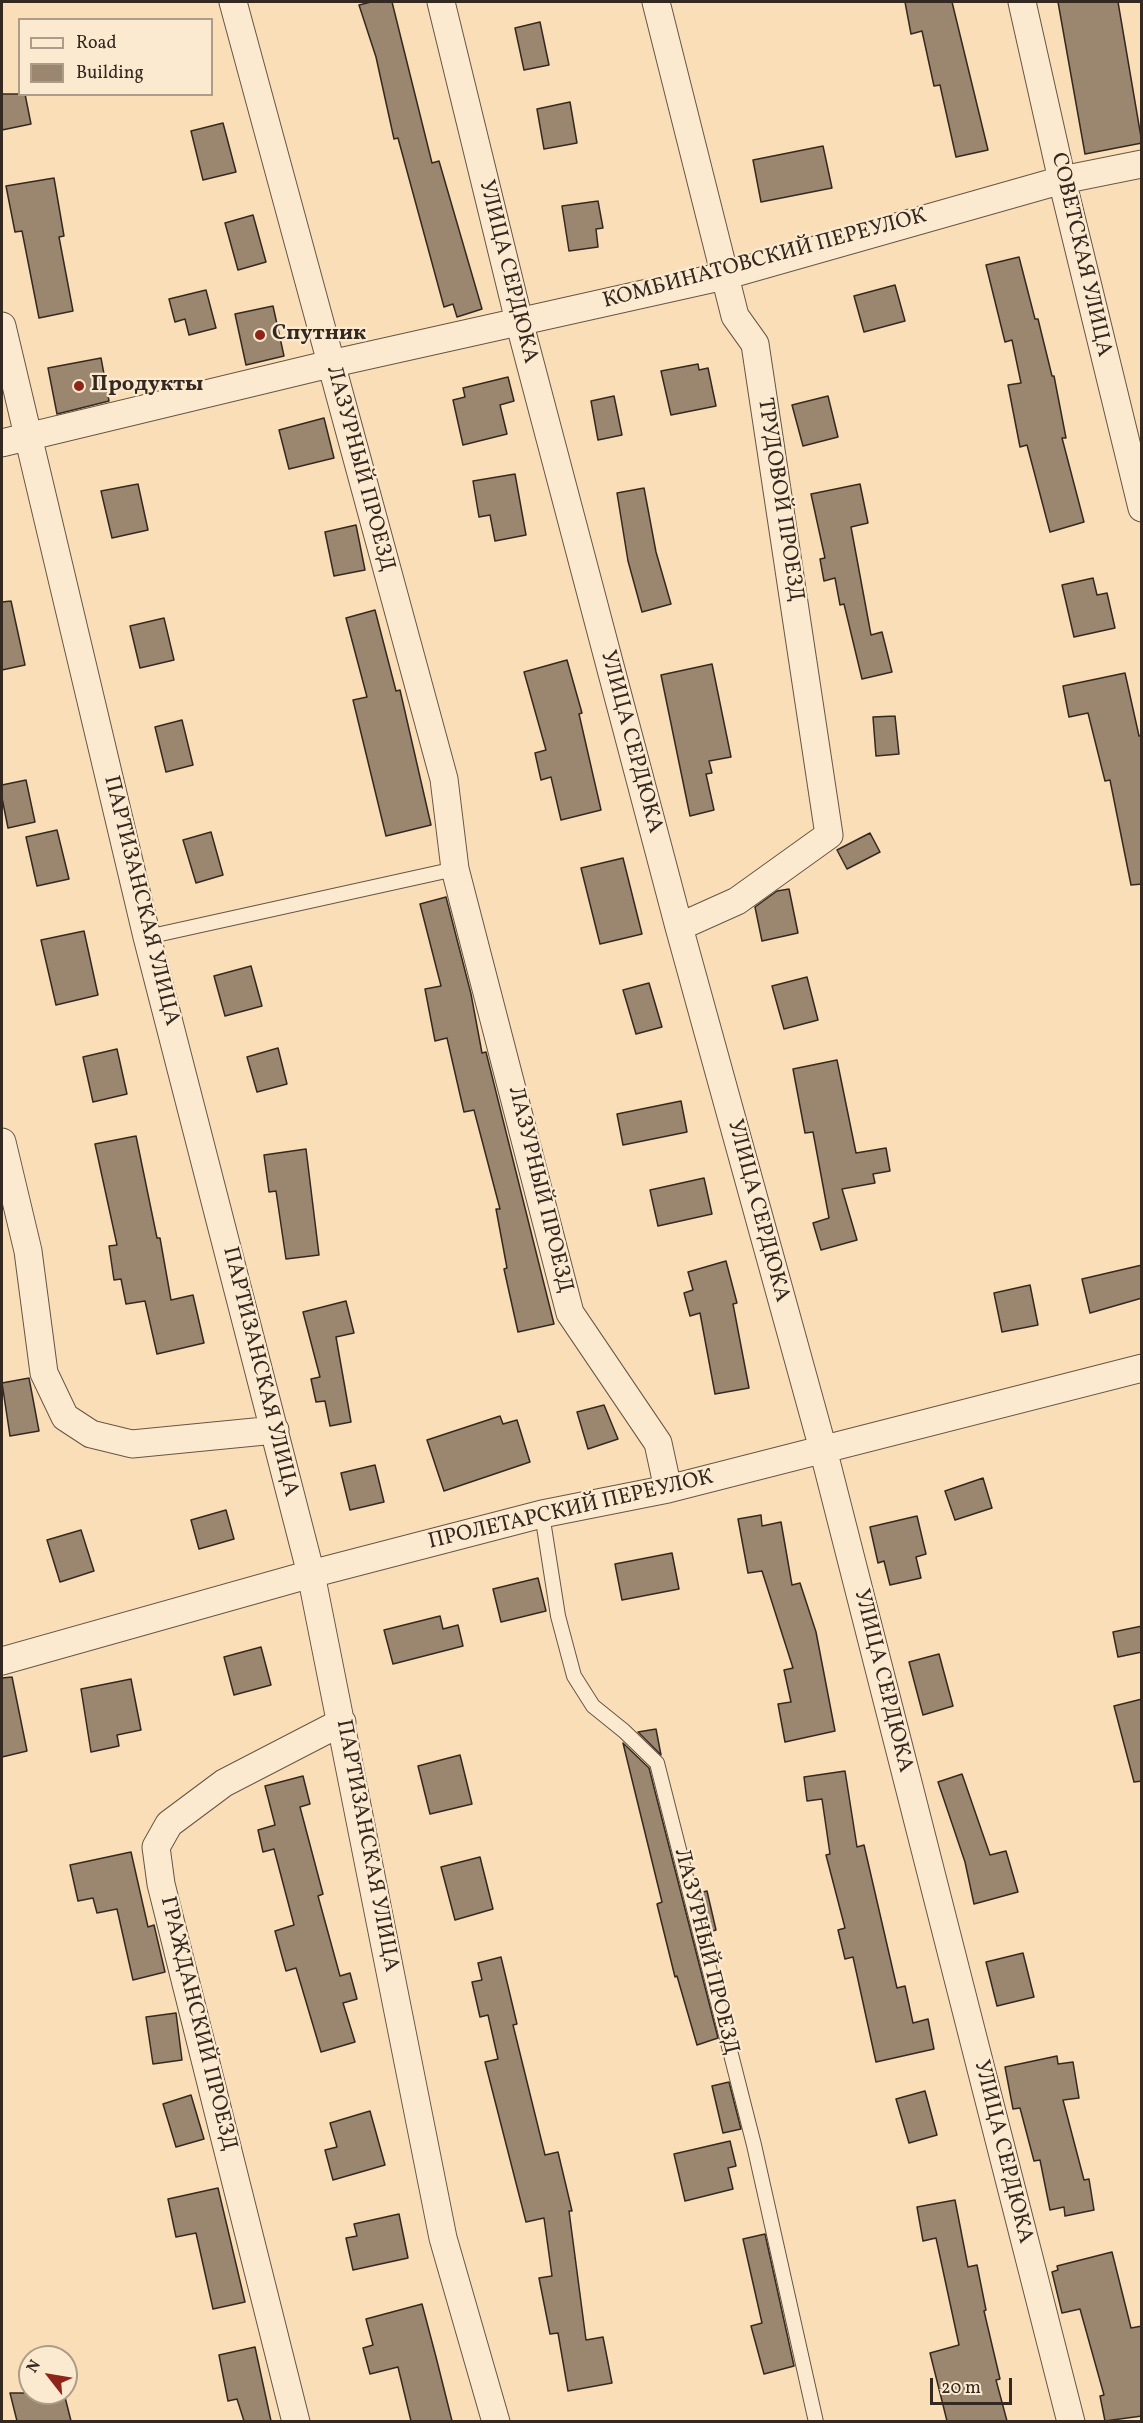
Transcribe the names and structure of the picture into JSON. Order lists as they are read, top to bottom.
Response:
{
  "streets": {
    "street": [
      "СОВЕТСКАЯ УЛИЦА",
      "КОМБИНАТОВСКИЙ ПЕРЕУЛОК",
      "УЛИЦА СЕРДЮКА",
      "ЛАЗУРНЫЙ ПРОЕЗД",
      "ТРУДОВОЙ ПРОЕЗД",
      "ПАРТИЗАНСКАЯ УЛИЦА",
      "ПРОЛЕТАРСКИЙ ПЕРЕУЛОК",
      "ГРАЖДАНСКИЙ ПРОЕЗД"
    ]
  },
  "crossings": [
    ["СОВЕТСКАЯ УЛИЦА", "КОМБИНАТОВСКИЙ ПЕРЕУЛОК"],
    ["КОМБИНАТОВСКИЙ ПЕРЕУЛОК", "УЛИЦА СЕРДЮКА"],
    ["КОМБИНАТОВСКИЙ ПЕРЕУЛОК", "ЛАЗУРНЫЙ ПРОЕЗД"],
    ["КОМБИНАТОВСКИЙ ПЕРЕУЛОК", "ТРУДОВОЙ ПРОЕЗД"],
    ["КОМБИНАТОВСКИЙ ПЕРЕУЛОК", "ПАРТИЗАНСКАЯ УЛИЦА"],
    ["УЛИЦА СЕРДЮКА", "ТРУДОВОЙ ПРОЕЗД"],
    ["УЛИЦА СЕРДЮКА", "ПРОЛЕТАРСКИЙ ПЕРЕУЛОК"],
    ["ЛАЗУРНЫЙ ПРОЕЗД", "ПРОЛЕТАРСКИЙ ПЕРЕУЛОК"],
    ["ПАРТИЗАНСКАЯ УЛИЦА", "ПРОЛЕТАРСКИЙ ПЕРЕУЛОК"],
    ["ПАРТИЗАНСКАЯ УЛИЦА", "ГРАЖДАНСКИЙ ПРОЕЗД"]
  ],
  "places": ["Спутник", "Продукты"],
  "legend": ["Road", "Building"],
  "scale_bar": "20 m",
  "north": "top left"
}
